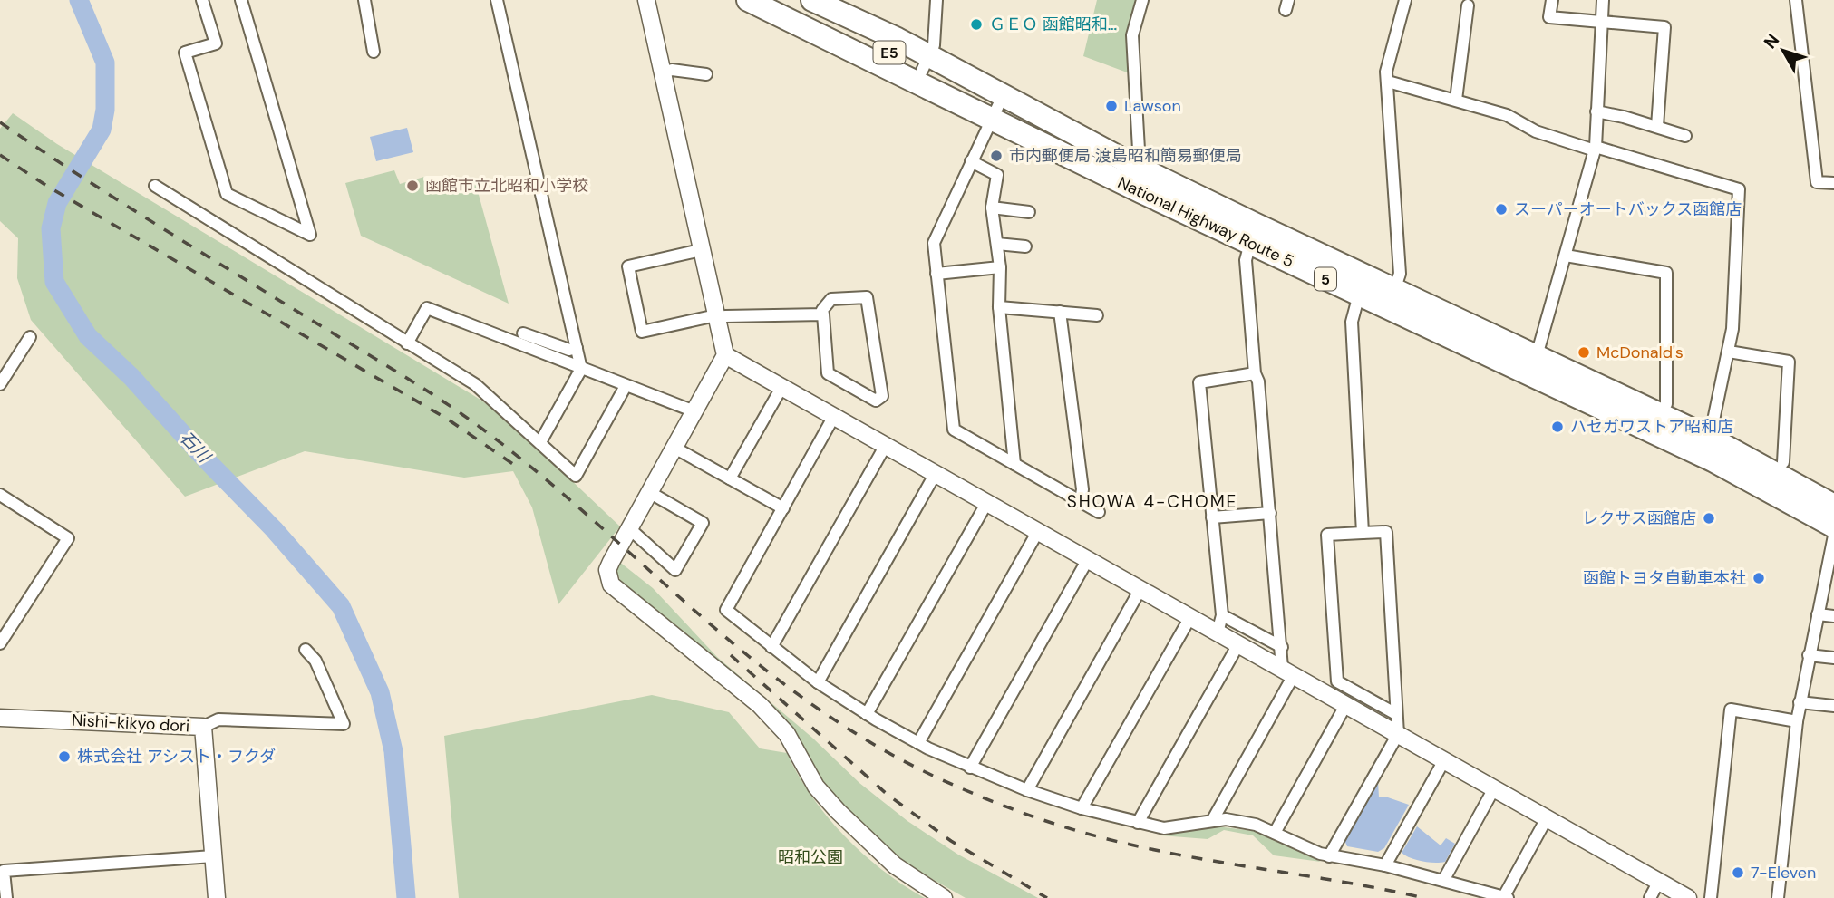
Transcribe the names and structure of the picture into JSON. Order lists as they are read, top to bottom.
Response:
{
  "streets": {
    "highway": ["E5", "National Highway Route 5", "5"],
    "street": ["Nishi-kikyo dori"]
  },
  "crossings": [
    ["E5", "National Highway Route 5"]
  ],
  "districts": ["SHOWA 4-CHOME"],
  "water": ["石川"],
  "parks": ["昭和公園"],
  "places": [
    "ＧＥＯ 函館昭和…",
    "Lawson",
    "市内郵便局 渡島昭和簡易郵便局",
    "函館市立北昭和小学校",
    "スーパーオートバックス函館店",
    "McDonald's",
    "ハセガワストア昭和店",
    "レクサス函館店",
    "函館トヨタ自動車本社",
    "株式会社 アシスト・フクダ",
    "7-Eleven"
  ],
  "north": "top left"
}
